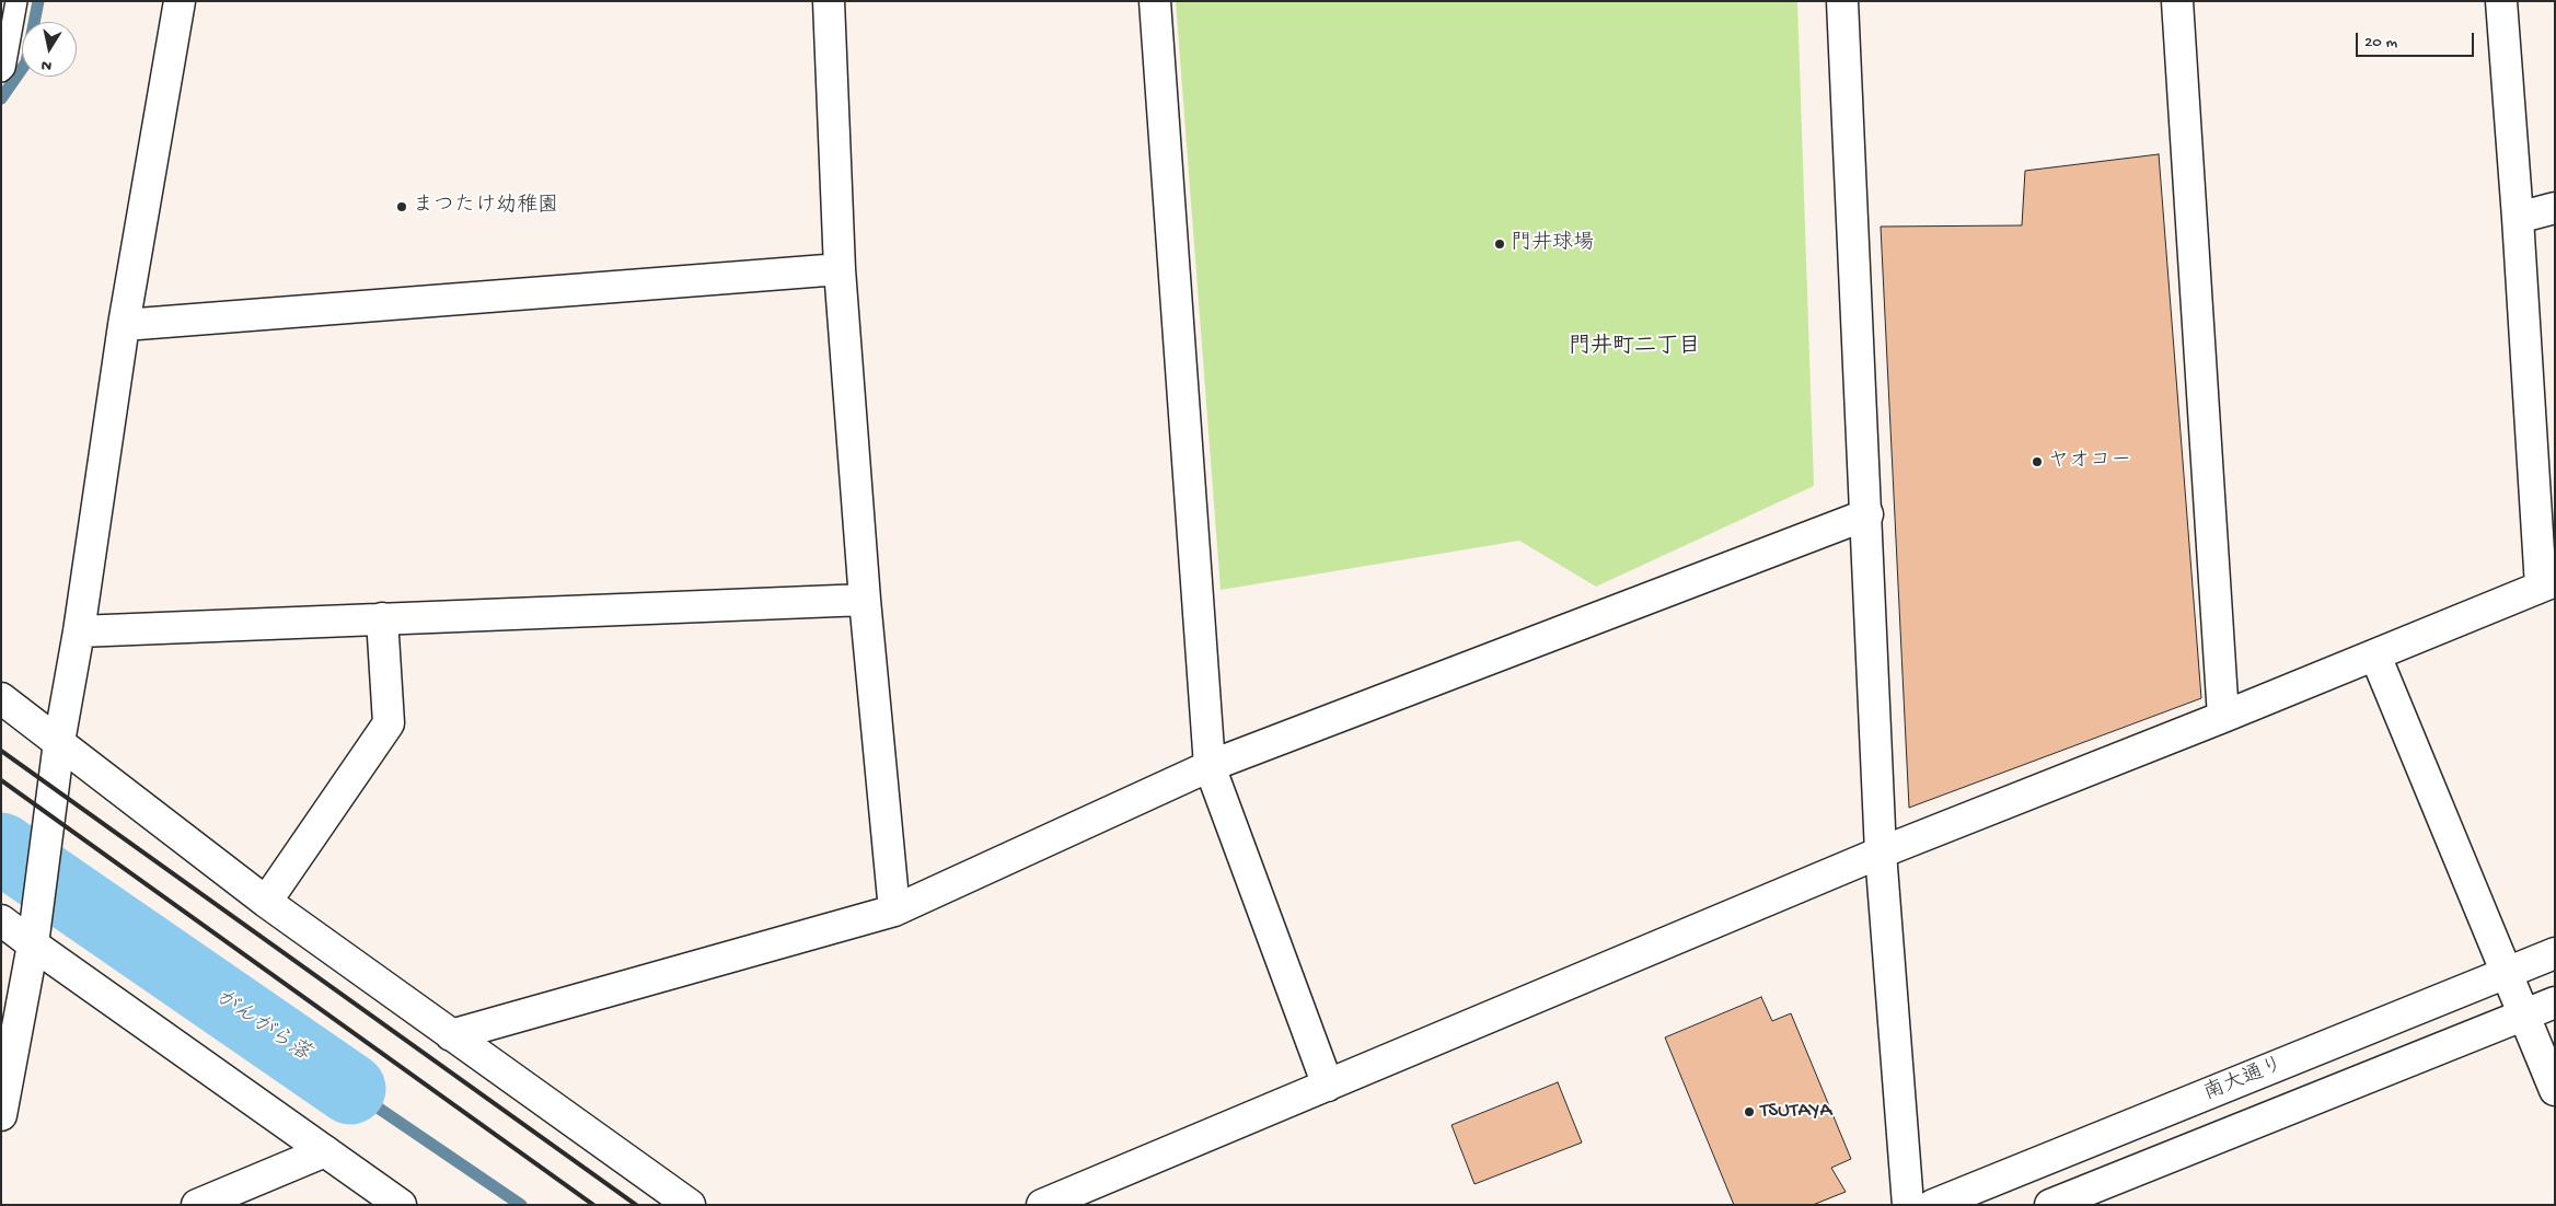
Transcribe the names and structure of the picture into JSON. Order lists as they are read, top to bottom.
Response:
{
  "streets": {
    "street": ["南大通り"]
  },
  "districts": ["門井町二丁目"],
  "water": ["がんがら落"],
  "places": [
    "まつたけ幼稚園",
    "門井球場",
    "ヤオコー",
    "TSUTAYA"
  ],
  "scale_bar": "20 m",
  "north": "bottom"
}
